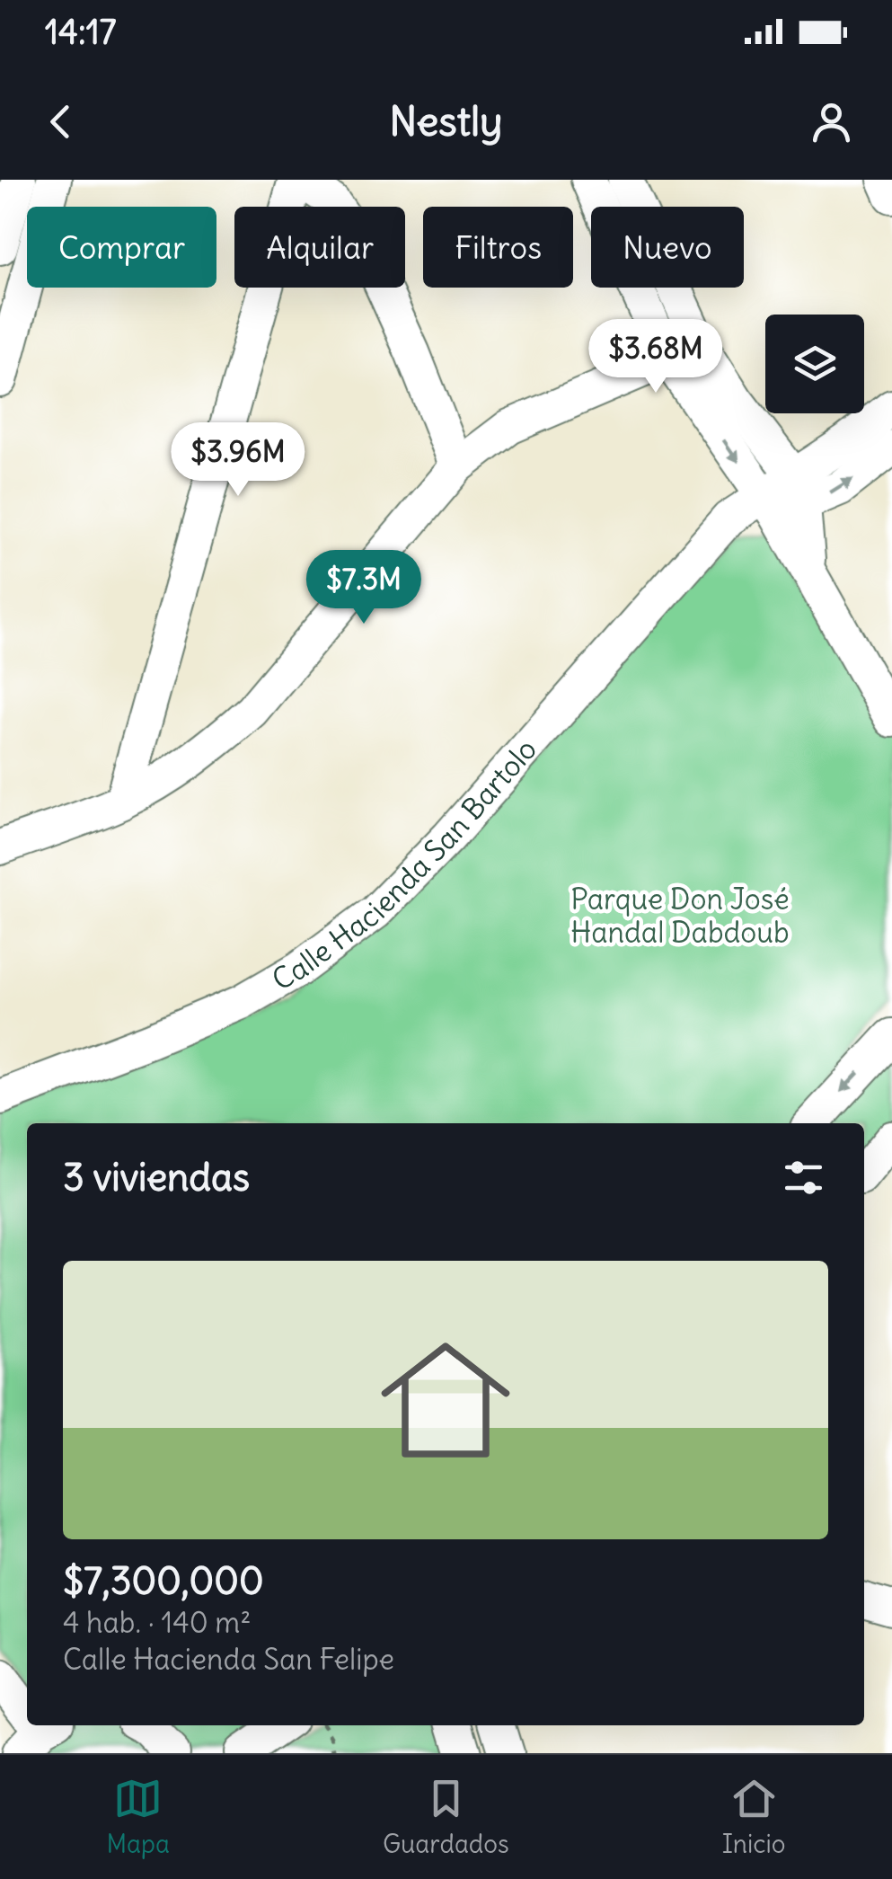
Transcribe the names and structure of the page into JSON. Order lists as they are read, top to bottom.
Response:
{
  "streets": {
    "street": ["Calle Hacienda San Bartolo"]
  },
  "parks": ["Parque Don José Handal Dabdoub"],
  "page": {
    "status": "14:17",
    "header": "Nestly",
    "chip": [
      "Comprar",
      "Alquilar",
      "Filtros",
      "Nuevo"
    ],
    "price": ["$3.68M", "$3.96M", "$7.3M"],
    "heading": "3 viviendas",
    "list": [
      {
        "name": "$7,300,000",
        "note": "4 hab. · 140 m² · Calle Hacienda San Felipe"
      }
    ],
    "tabs": ["Mapa", "Guardados", "Inicio"]
  }
}
